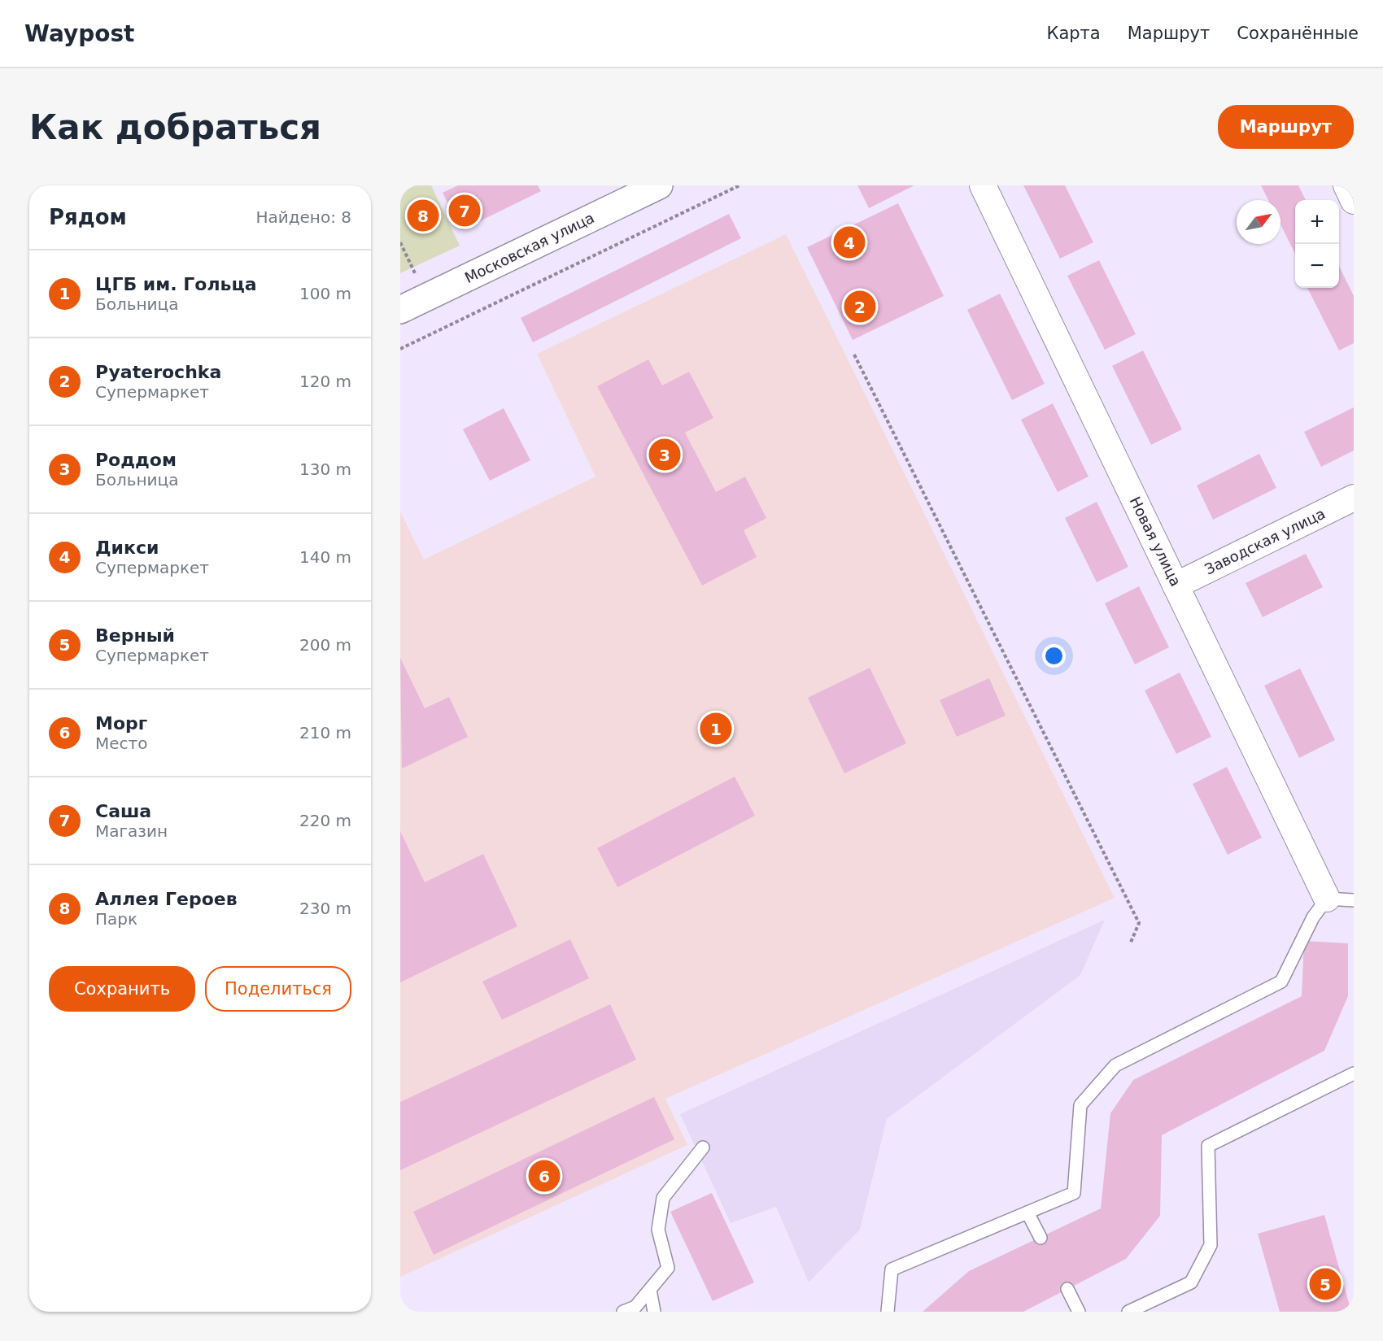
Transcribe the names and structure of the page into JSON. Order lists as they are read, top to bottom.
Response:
{
  "streets": {
    "street": ["Московская улица", "Новая улица", "Заводская улица"]
  },
  "crossings": [
    ["Новая улица", "Заводская улица"]
  ],
  "north": "top right",
  "page": {
    "header": "Waypost",
    "nav": ["Карта", "Маршрут", "Сохранённые"],
    "buttons": [
      "Маршрут",
      ["Сохранить", "Поделиться"]
    ],
    "title": "Как добраться",
    "heading": ["Рядом", "Найдено: 8"],
    "pins": [
      "7",
      "8",
      "4",
      "2",
      "3",
      "1",
      "6",
      "5"
    ],
    "map_buttons": ["+", "−"],
    "list": [
      {
        "mark": "1",
        "name": "ЦГБ им. Гольца",
        "note": "Больница",
        "value": "100 m"
      },
      {
        "mark": "2",
        "name": "Pyaterochka",
        "note": "Супермаркет",
        "value": "120 m"
      },
      {
        "mark": "3",
        "name": "Роддом",
        "note": "Больница",
        "value": "130 m"
      },
      {
        "mark": "4",
        "name": "Дикси",
        "note": "Супермаркет",
        "value": "140 m"
      },
      {
        "mark": "5",
        "name": "Верный",
        "note": "Супермаркет",
        "value": "200 m"
      },
      {
        "mark": "6",
        "name": "Морг",
        "note": "Место",
        "value": "210 m"
      },
      {
        "mark": "7",
        "name": "Саша",
        "note": "Магазин",
        "value": "220 m"
      },
      {
        "mark": "8",
        "name": "Аллея Героев",
        "note": "Парк",
        "value": "230 m"
      }
    ]
  }
}
